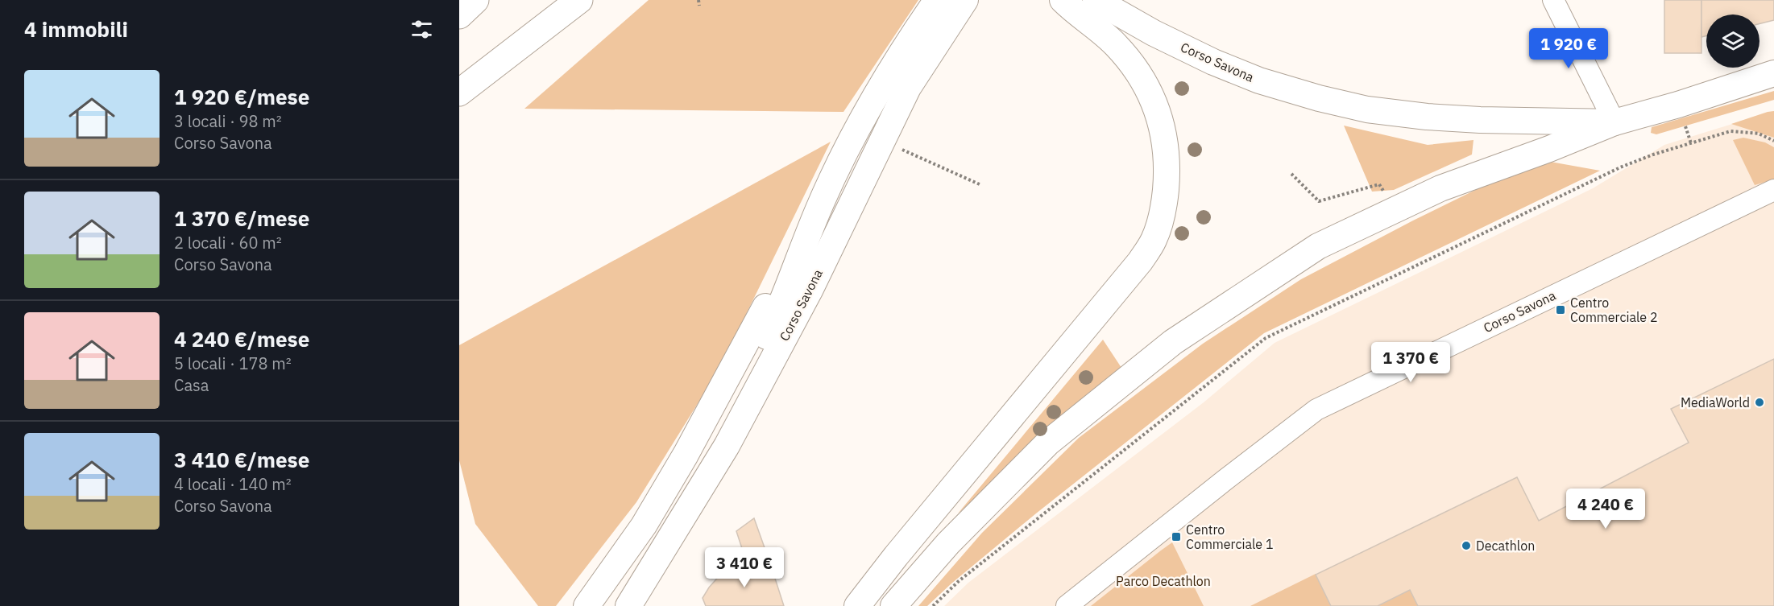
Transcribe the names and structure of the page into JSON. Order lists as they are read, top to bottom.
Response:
{
  "streets": {
    "main road": ["Corso Savona"]
  },
  "parks": ["Parco Decathlon"],
  "places": {
    "transit": ["Centro Commerciale 2", "Centro Commerciale 1"],
    "other": ["MediaWorld", "Decathlon"]
  },
  "page": {
    "heading": "4 immobili",
    "price": [
      "1 920 €",
      "1 370 €",
      "4 240 €",
      "3 410 €"
    ],
    "list": [
      {
        "name": "1 920 €/mese",
        "note": "3 locali · 98 m² · Corso Savona"
      },
      {
        "name": "1 370 €/mese",
        "note": "2 locali · 60 m² · Corso Savona"
      },
      {
        "name": "4 240 €/mese",
        "note": "5 locali · 178 m² · Casa"
      },
      {
        "name": "3 410 €/mese",
        "note": "4 locali · 140 m² · Corso Savona"
      }
    ]
  }
}
